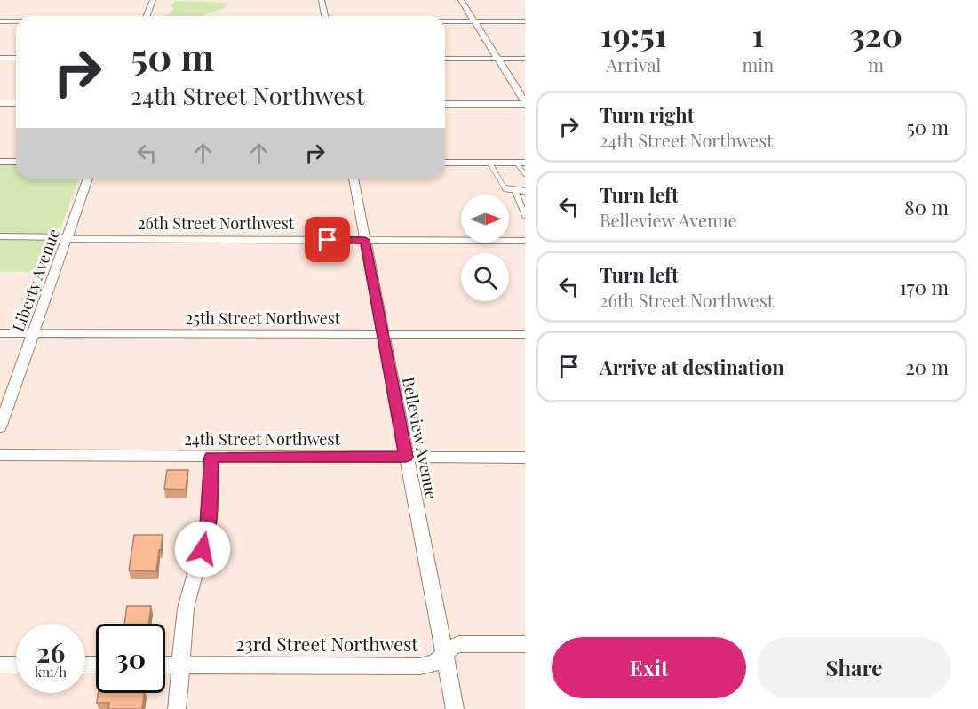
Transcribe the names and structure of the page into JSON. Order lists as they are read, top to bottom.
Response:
{
  "streets": {
    "street": [
      "26th Street Northwest",
      "Liberty Avenue",
      "25th Street Northwest",
      "Belleview Avenue",
      "24th Street Northwest",
      "23rd Street Northwest"
    ]
  },
  "crossings": [
    ["26th Street Northwest", "Liberty Avenue"],
    ["26th Street Northwest", "Belleview Avenue"],
    ["Liberty Avenue", "25th Street Northwest"],
    ["25th Street Northwest", "Belleview Avenue"],
    ["Belleview Avenue", "24th Street Northwest"],
    ["Belleview Avenue", "23rd Street Northwest"]
  ],
  "north": "right",
  "page": {
    "eta": [
      "19:51",
      "Arrival",
      "1",
      "min",
      "320",
      "m"
    ],
    "turn": ["50 m", "24th Street Northwest"],
    "list": [
      {
        "name": "Turn right",
        "note": "24th Street Northwest",
        "value": "50 m"
      },
      {
        "name": "Turn left",
        "note": "Belleview Avenue",
        "value": "80 m"
      },
      {
        "name": "Turn left",
        "note": "26th Street Northwest",
        "value": "170 m"
      },
      {
        "name": "Arrive at destination",
        "value": "20 m"
      }
    ],
    "speed": "26 km/h",
    "limit": "30",
    "buttons": ["Exit", "Share"]
  }
}
